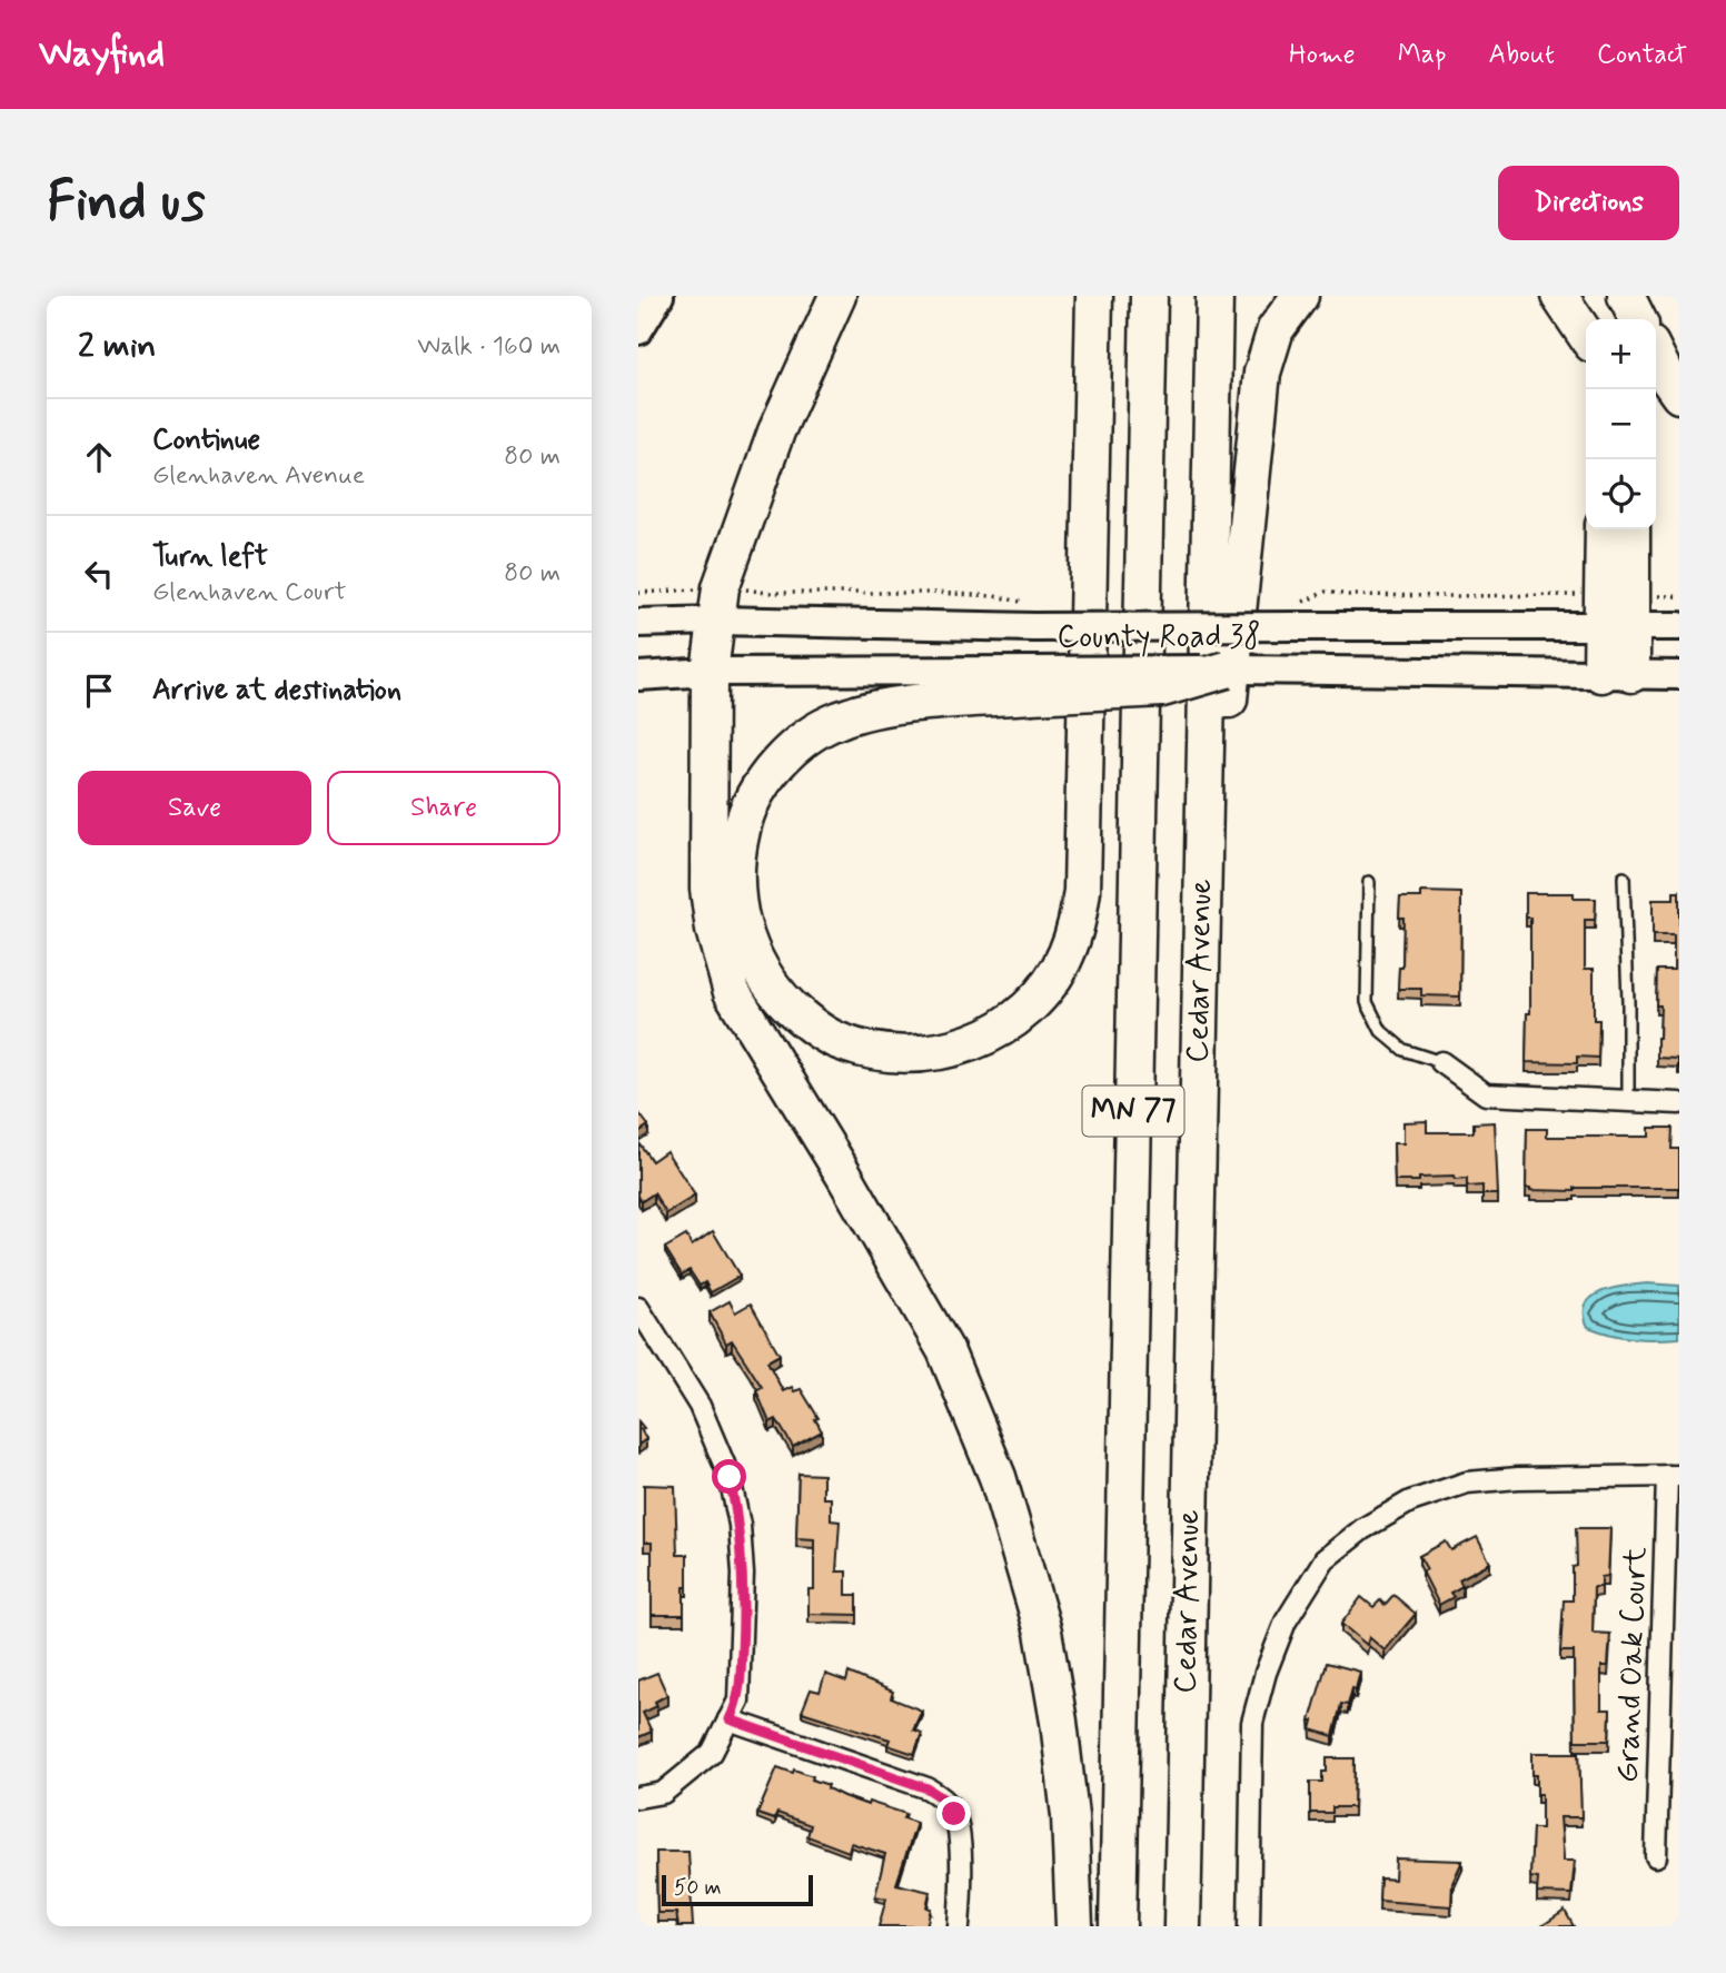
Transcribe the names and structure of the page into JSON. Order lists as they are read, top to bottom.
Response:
{
  "streets": {
    "highway": ["Cedar Avenue", "MN 77"],
    "main road": ["County Road 38"],
    "street": ["Grand Oak Court"]
  },
  "scale_bar": "50 m",
  "page": {
    "header": "Wayfind",
    "nav": [
      "Home",
      "Map",
      "About",
      "Contact"
    ],
    "buttons": [
      "Directions",
      ["Save", "Share"]
    ],
    "title": "Find us",
    "heading": ["2 min", "Walk · 160 m"],
    "map_buttons": ["+", "−"],
    "list": [
      ["Continue", "Glenhaven Avenue", "80 m"],
      ["Turn left", "Glenhaven Court", "80 m"],
      "Arrive at destination"
    ],
    "scale": "50 m"
  }
}
